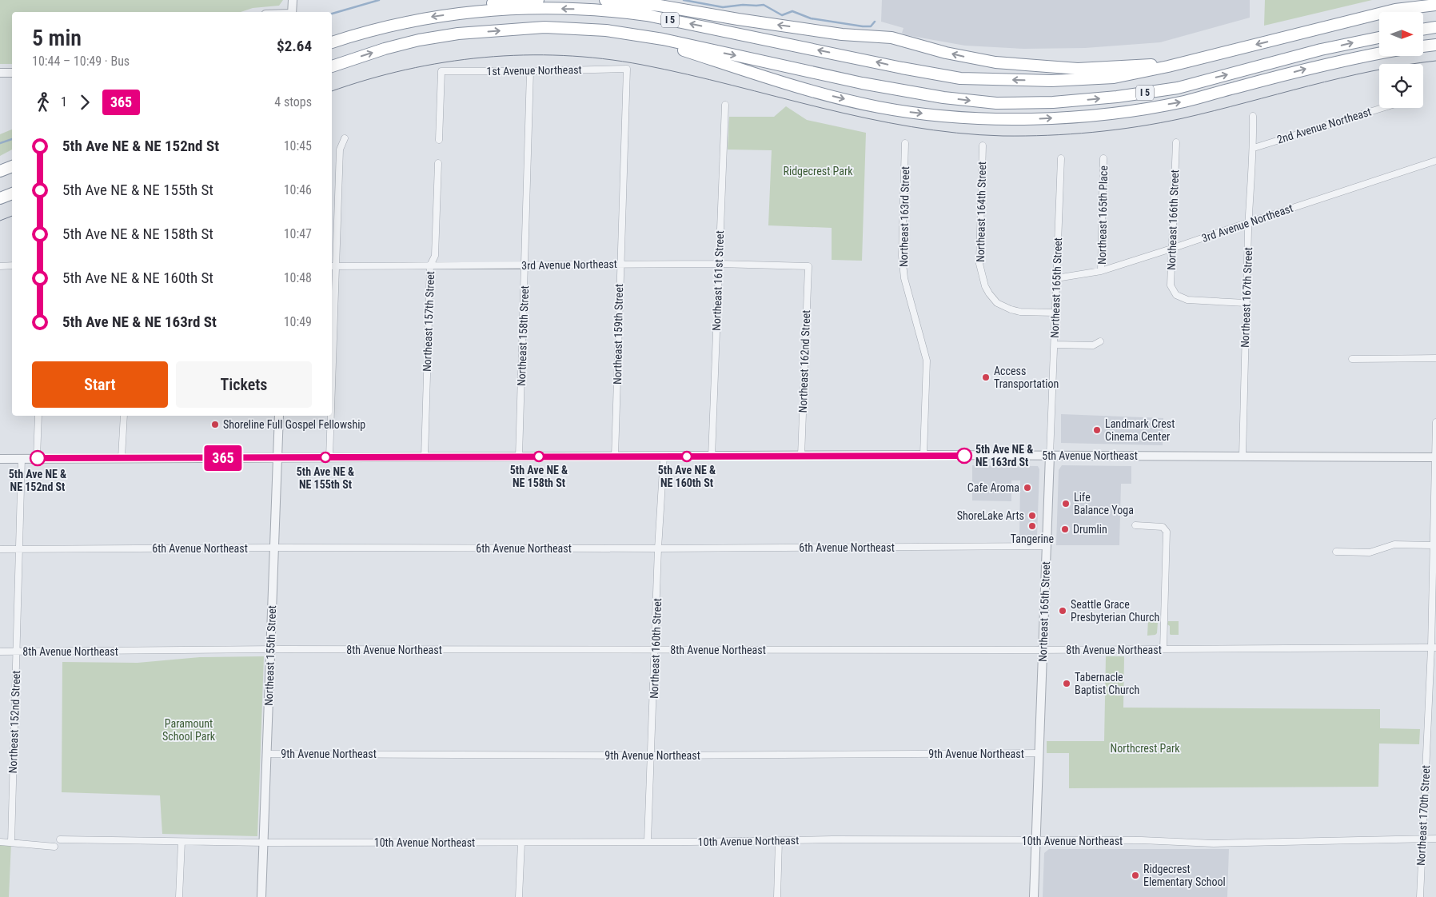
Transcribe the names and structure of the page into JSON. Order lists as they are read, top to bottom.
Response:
{
  "streets": {
    "highway": ["I 5"],
    "street": [
      "1st Avenue Northeast",
      "2nd Avenue Northeast",
      "Northeast 164th Street",
      "Northeast 165th Place",
      "Northeast 163rd Street",
      "Northeast 166th Street",
      "3rd Avenue Northeast",
      "Northeast 161st Street",
      "Northeast 165th Street",
      "Northeast 167th Street",
      "Northeast 157th Street",
      "Northeast 159th Street",
      "Northeast 158th Street",
      "Northeast 162nd Street",
      "5th Avenue Northeast",
      "6th Avenue Northeast",
      "Northeast 160th Street",
      "8th Avenue Northeast",
      "Northeast 155th Street",
      "Northeast 152nd Street",
      "9th Avenue Northeast",
      "Northeast 170th Street",
      "10th Avenue Northeast"
    ]
  },
  "crossings": [
    ["1st Avenue Northeast", "Northeast 159th Street"],
    ["1st Avenue Northeast", "Northeast 158th Street"],
    ["2nd Avenue Northeast", "Northeast 167th Street"],
    ["Northeast 164th Street", "Northeast 165th Street"],
    ["Northeast 165th Place", "3rd Avenue Northeast"],
    ["Northeast 163rd Street", "5th Avenue Northeast"],
    ["Northeast 166th Street", "3rd Avenue Northeast"],
    ["Northeast 166th Street", "Northeast 167th Street"],
    ["3rd Avenue Northeast", "Northeast 161st Street"],
    ["3rd Avenue Northeast", "Northeast 165th Street"],
    ["3rd Avenue Northeast", "Northeast 167th Street"],
    ["3rd Avenue Northeast", "Northeast 157th Street"],
    ["3rd Avenue Northeast", "Northeast 159th Street"],
    ["3rd Avenue Northeast", "Northeast 158th Street"],
    ["3rd Avenue Northeast", "Northeast 162nd Street"],
    ["Northeast 161st Street", "5th Avenue Northeast"],
    ["Northeast 165th Street", "5th Avenue Northeast"],
    ["Northeast 165th Street", "6th Avenue Northeast"],
    ["Northeast 165th Street", "8th Avenue Northeast"],
    ["Northeast 165th Street", "9th Avenue Northeast"],
    ["Northeast 165th Street", "10th Avenue Northeast"],
    ["Northeast 167th Street", "5th Avenue Northeast"],
    ["Northeast 157th Street", "5th Avenue Northeast"],
    ["Northeast 159th Street", "5th Avenue Northeast"],
    ["Northeast 158th Street", "5th Avenue Northeast"],
    ["Northeast 162nd Street", "5th Avenue Northeast"],
    ["5th Avenue Northeast", "Northeast 160th Street"],
    ["5th Avenue Northeast", "Northeast 155th Street"],
    ["5th Avenue Northeast", "Northeast 152nd Street"],
    ["5th Avenue Northeast", "Northeast 170th Street"],
    ["6th Avenue Northeast", "Northeast 160th Street"],
    ["6th Avenue Northeast", "Northeast 155th Street"],
    ["6th Avenue Northeast", "Northeast 152nd Street"],
    ["Northeast 160th Street", "8th Avenue Northeast"],
    ["Northeast 160th Street", "9th Avenue Northeast"],
    ["Northeast 160th Street", "10th Avenue Northeast"],
    ["8th Avenue Northeast", "Northeast 155th Street"],
    ["8th Avenue Northeast", "Northeast 152nd Street"],
    ["8th Avenue Northeast", "Northeast 170th Street"],
    ["Northeast 155th Street", "9th Avenue Northeast"],
    ["Northeast 155th Street", "10th Avenue Northeast"],
    ["Northeast 170th Street", "10th Avenue Northeast"]
  ],
  "parks": ["Ridgecrest Park", "Paramount School Park", "Northcrest Park"],
  "places": [
    "Access Transportation",
    "Shoreline Full Gospel Fellowship",
    "Landmark Crest Cinema Center",
    "5th Ave NE & NE 163rd St",
    "5th Ave NE & NE 158th St",
    "5th Ave NE & NE 160th St",
    "5th Ave NE & NE 155th St",
    "5th Ave NE & NE 152nd St",
    "Cafe Aroma",
    "Life Balance Yoga",
    "ShoreLake Arts",
    "Tangerine",
    "Drumlin",
    "Seattle Grace Presbyterian Church",
    "Tabernacle Baptist Church",
    "Ridgecrest Elementary School"
  ],
  "lines": ["bus line 365"],
  "north": "right",
  "page": {
    "on_map": "365",
    "heading": ["5 min", "10:44 – 10:49 · Bus", "$2.64"],
    "legs": ["1", "365", "4 stops"],
    "list": [
      {
        "name": "5th Ave NE & NE 152nd St",
        "value": "10:45"
      },
      {
        "name": "5th Ave NE & NE 155th St",
        "value": "10:46"
      },
      {
        "name": "5th Ave NE & NE 158th St",
        "value": "10:47"
      },
      {
        "name": "5th Ave NE & NE 160th St",
        "value": "10:48"
      },
      {
        "name": "5th Ave NE & NE 163rd St",
        "value": "10:49"
      }
    ],
    "buttons": ["Start", "Tickets"]
  }
}
